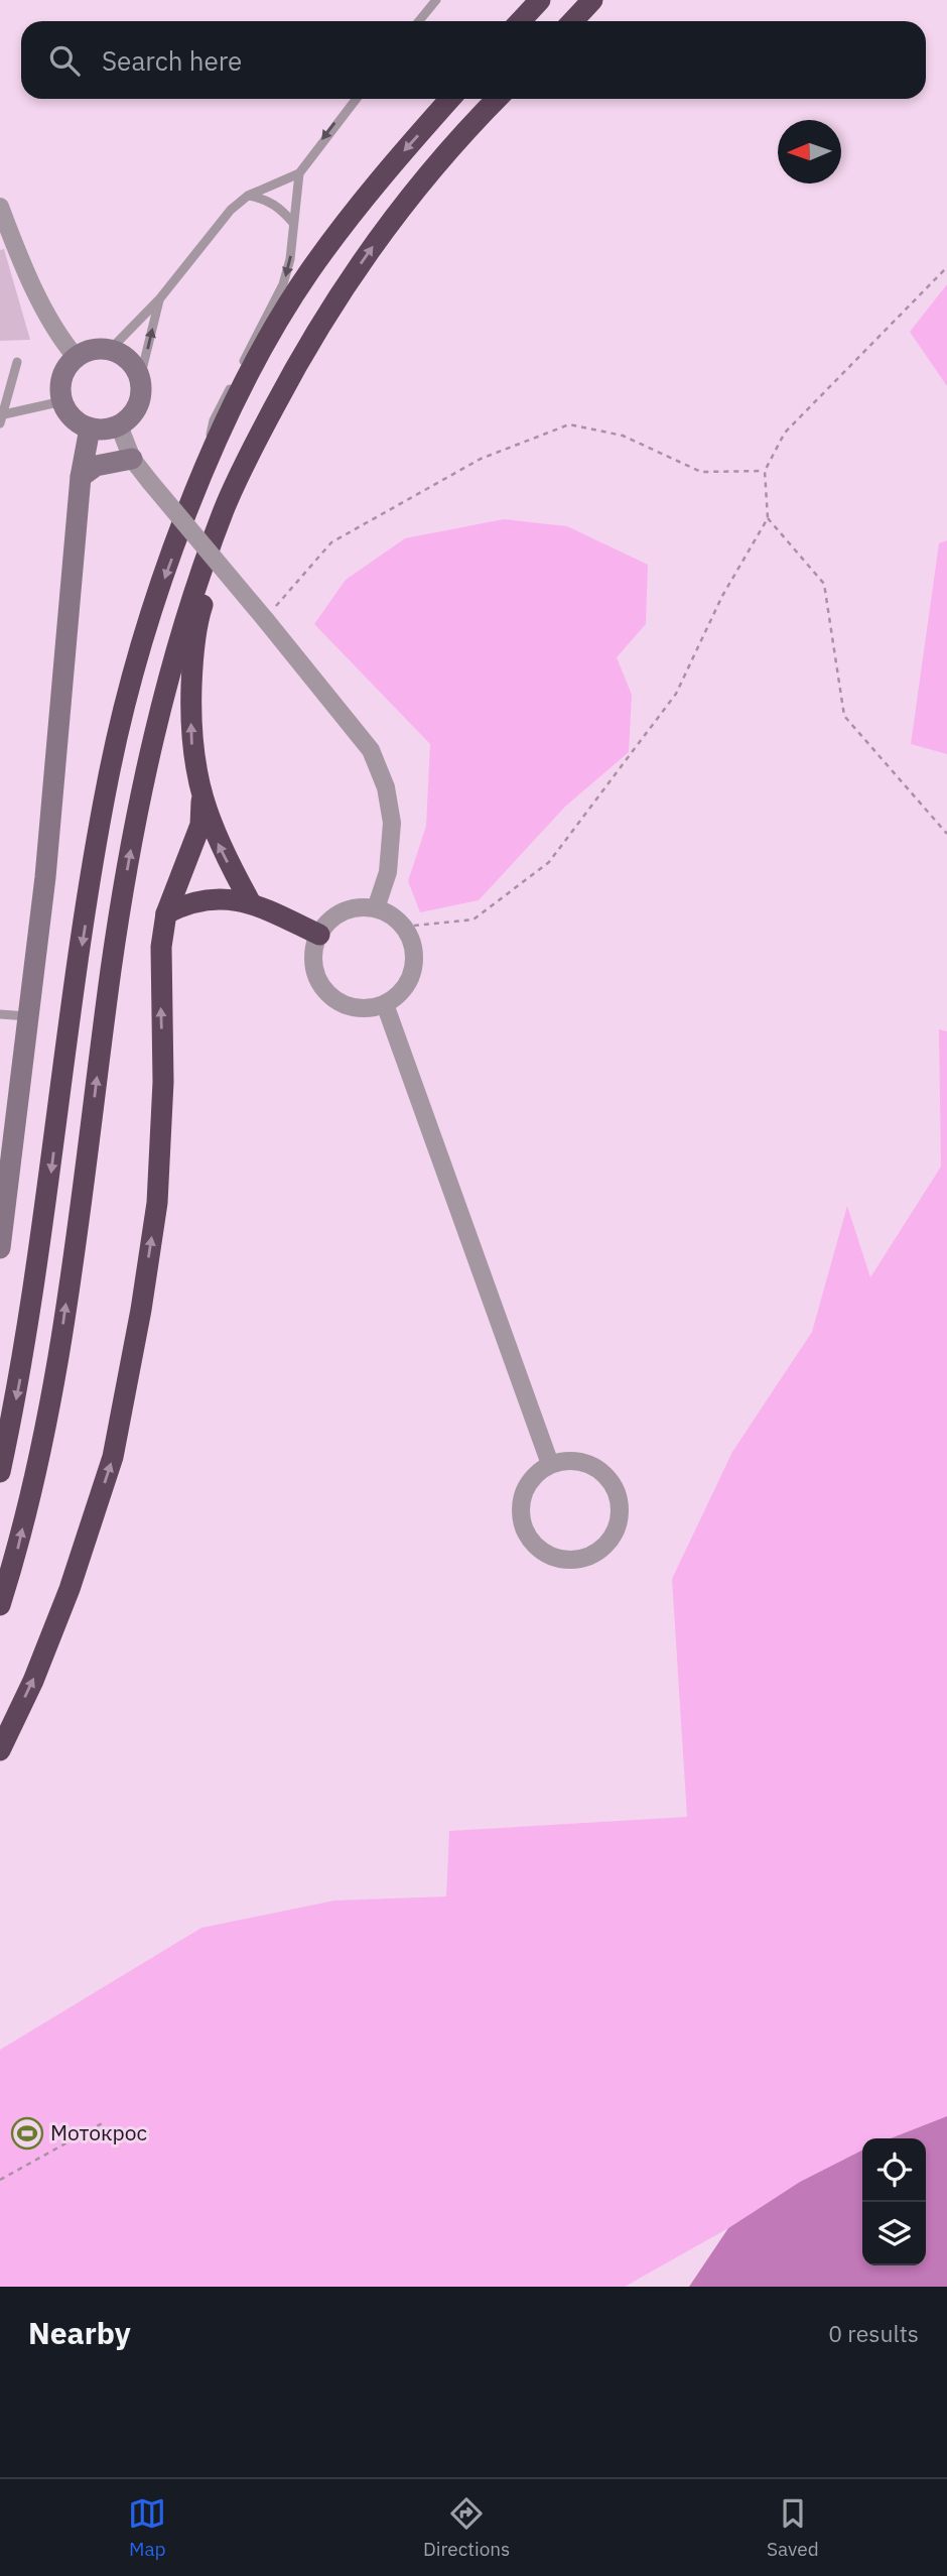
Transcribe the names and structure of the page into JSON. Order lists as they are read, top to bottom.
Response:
{
  "places": {
    "sports": ["Мотокрос"]
  },
  "north": "left",
  "page": {
    "search": "Search here",
    "heading": ["Nearby", "0 results"],
    "nav": ["Map", "Directions", "Saved"]
  }
}
